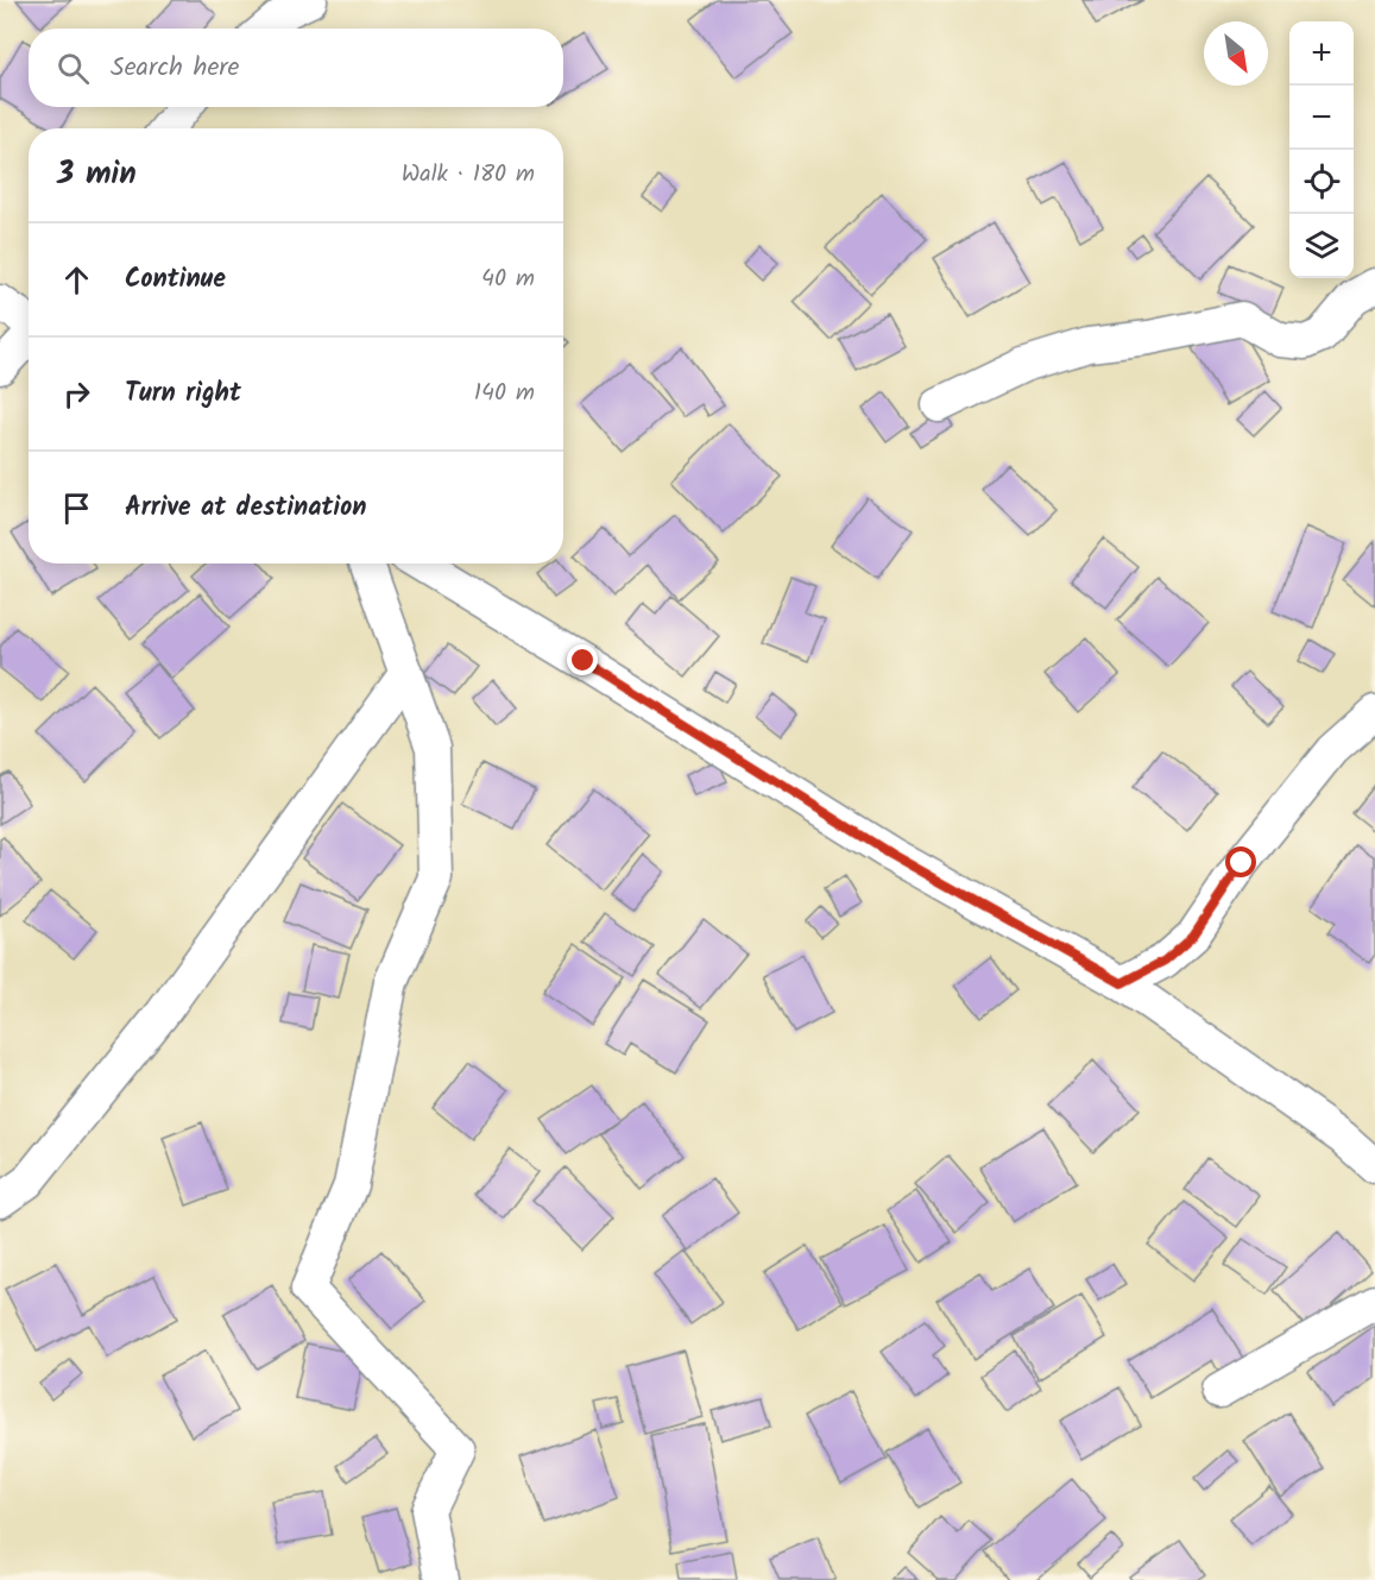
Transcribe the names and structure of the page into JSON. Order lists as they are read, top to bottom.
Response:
{
  "north": "bottom right",
  "page": {
    "map_buttons": ["+", "−"],
    "search": "Search here",
    "heading": ["3 min", "Walk · 180 m"],
    "list": [
      ["Continue", "40 m"],
      ["Turn right", "140 m"],
      "Arrive at destination"
    ]
  }
}
